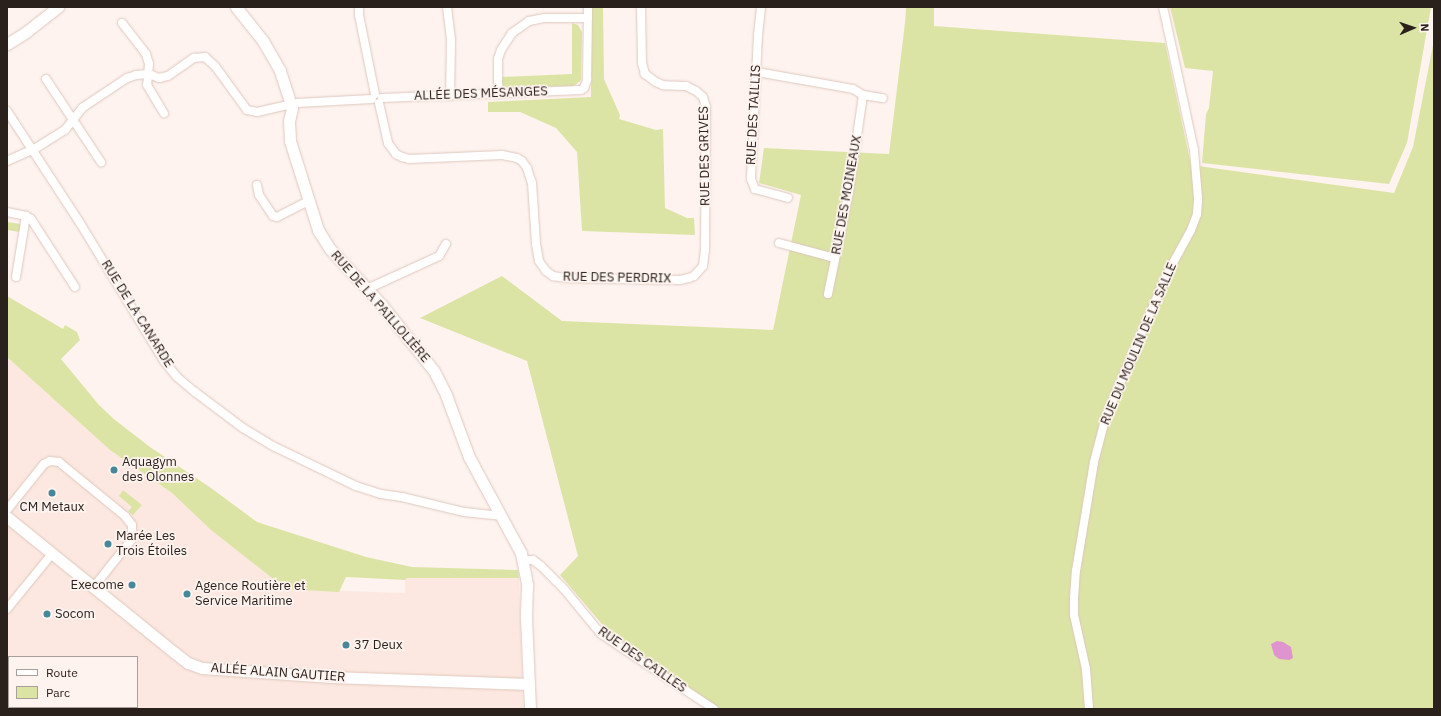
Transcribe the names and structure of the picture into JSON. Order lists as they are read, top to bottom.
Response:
{
  "streets": {
    "street": [
      "ALLÉE DES MÉSANGES",
      "RUE DES TAILLIS",
      "RUE DES GRIVES",
      "RUE DES MOINEAUX",
      "RUE DES PERDRIX",
      "RUE DE LA PAILLOLIÈRE",
      "RUE DE LA CANARDE",
      "RUE DU MOULIN DE LA SALLE",
      "RUE DES CAILLES",
      "ALLÉE ALAIN GAUTIER"
    ]
  },
  "crossings": [
    ["ALLÉE DES MÉSANGES", "RUE DES PERDRIX"],
    ["ALLÉE DES MÉSANGES", "RUE DE LA PAILLOLIÈRE"],
    ["RUE DES GRIVES", "RUE DES PERDRIX"],
    ["RUE DE LA PAILLOLIÈRE", "RUE DE LA CANARDE"],
    ["RUE DE LA PAILLOLIÈRE", "RUE DES CAILLES"],
    ["RUE DE LA PAILLOLIÈRE", "ALLÉE ALAIN GAUTIER"]
  ],
  "places": [
    "Aquagym des Olonnes",
    "CM Metaux",
    "Marée Les Trois Étoiles",
    "Execome",
    "Agence Routière et Service Maritime",
    "Socom",
    "37 Deux"
  ],
  "legend": ["Route", "Parc"],
  "north": "right"
}
